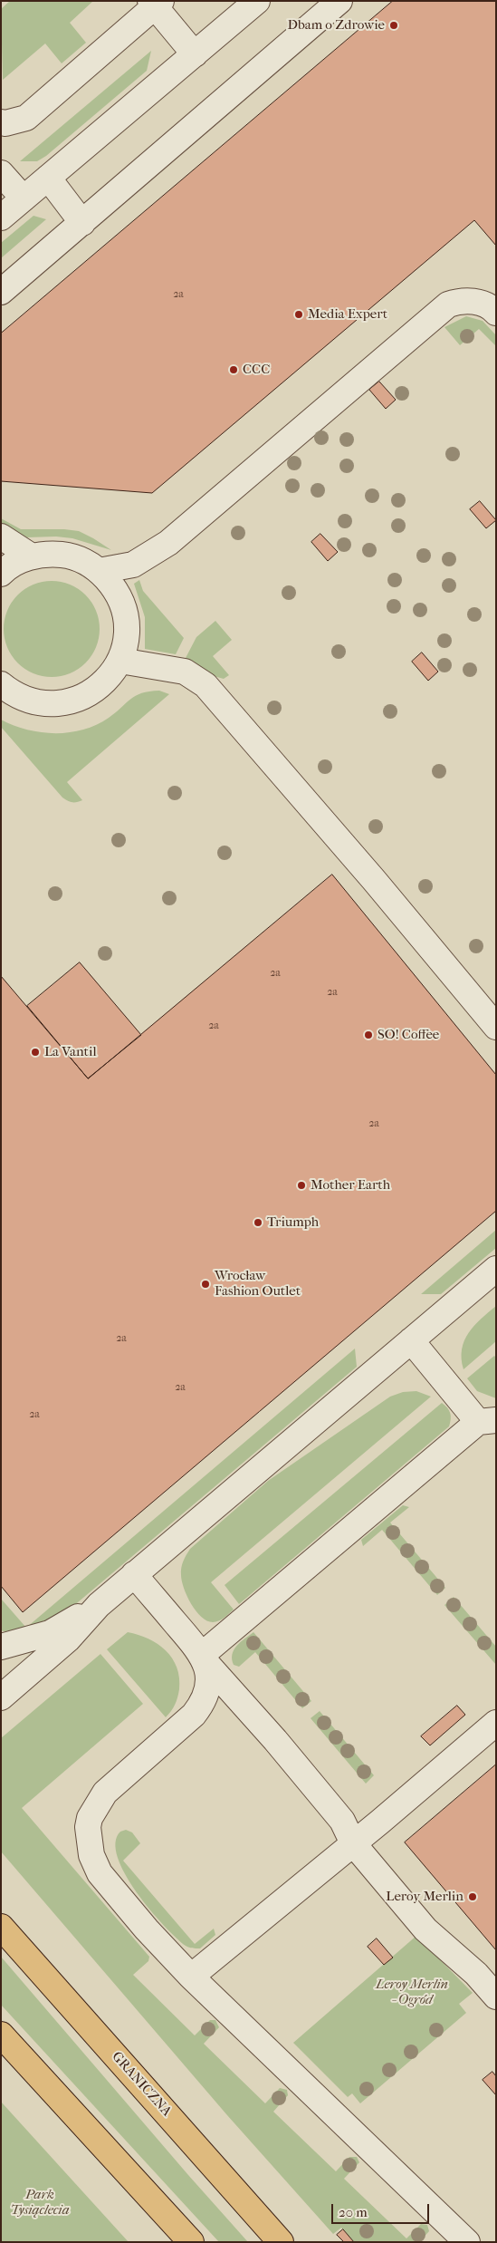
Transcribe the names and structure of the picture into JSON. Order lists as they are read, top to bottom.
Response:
{
  "streets": {
    "main road": ["GRANICZNA"]
  },
  "parks": ["Leroy Merlin - Ogród", "Park Tysiąclecia"],
  "places": [
    "Dbam o Zdrowie",
    "Media Expert",
    "CCC",
    "SO! Coffee",
    "La Vantil",
    "Mother Earth",
    "Triumph",
    "Wrocław Fashion Outlet",
    "Leroy Merlin"
  ],
  "house_numbers": [
    "2a",
    "2a",
    "2a",
    "2a",
    "2a",
    "2a",
    "2a",
    "2a"
  ],
  "scale_bar": "20 m"
}
